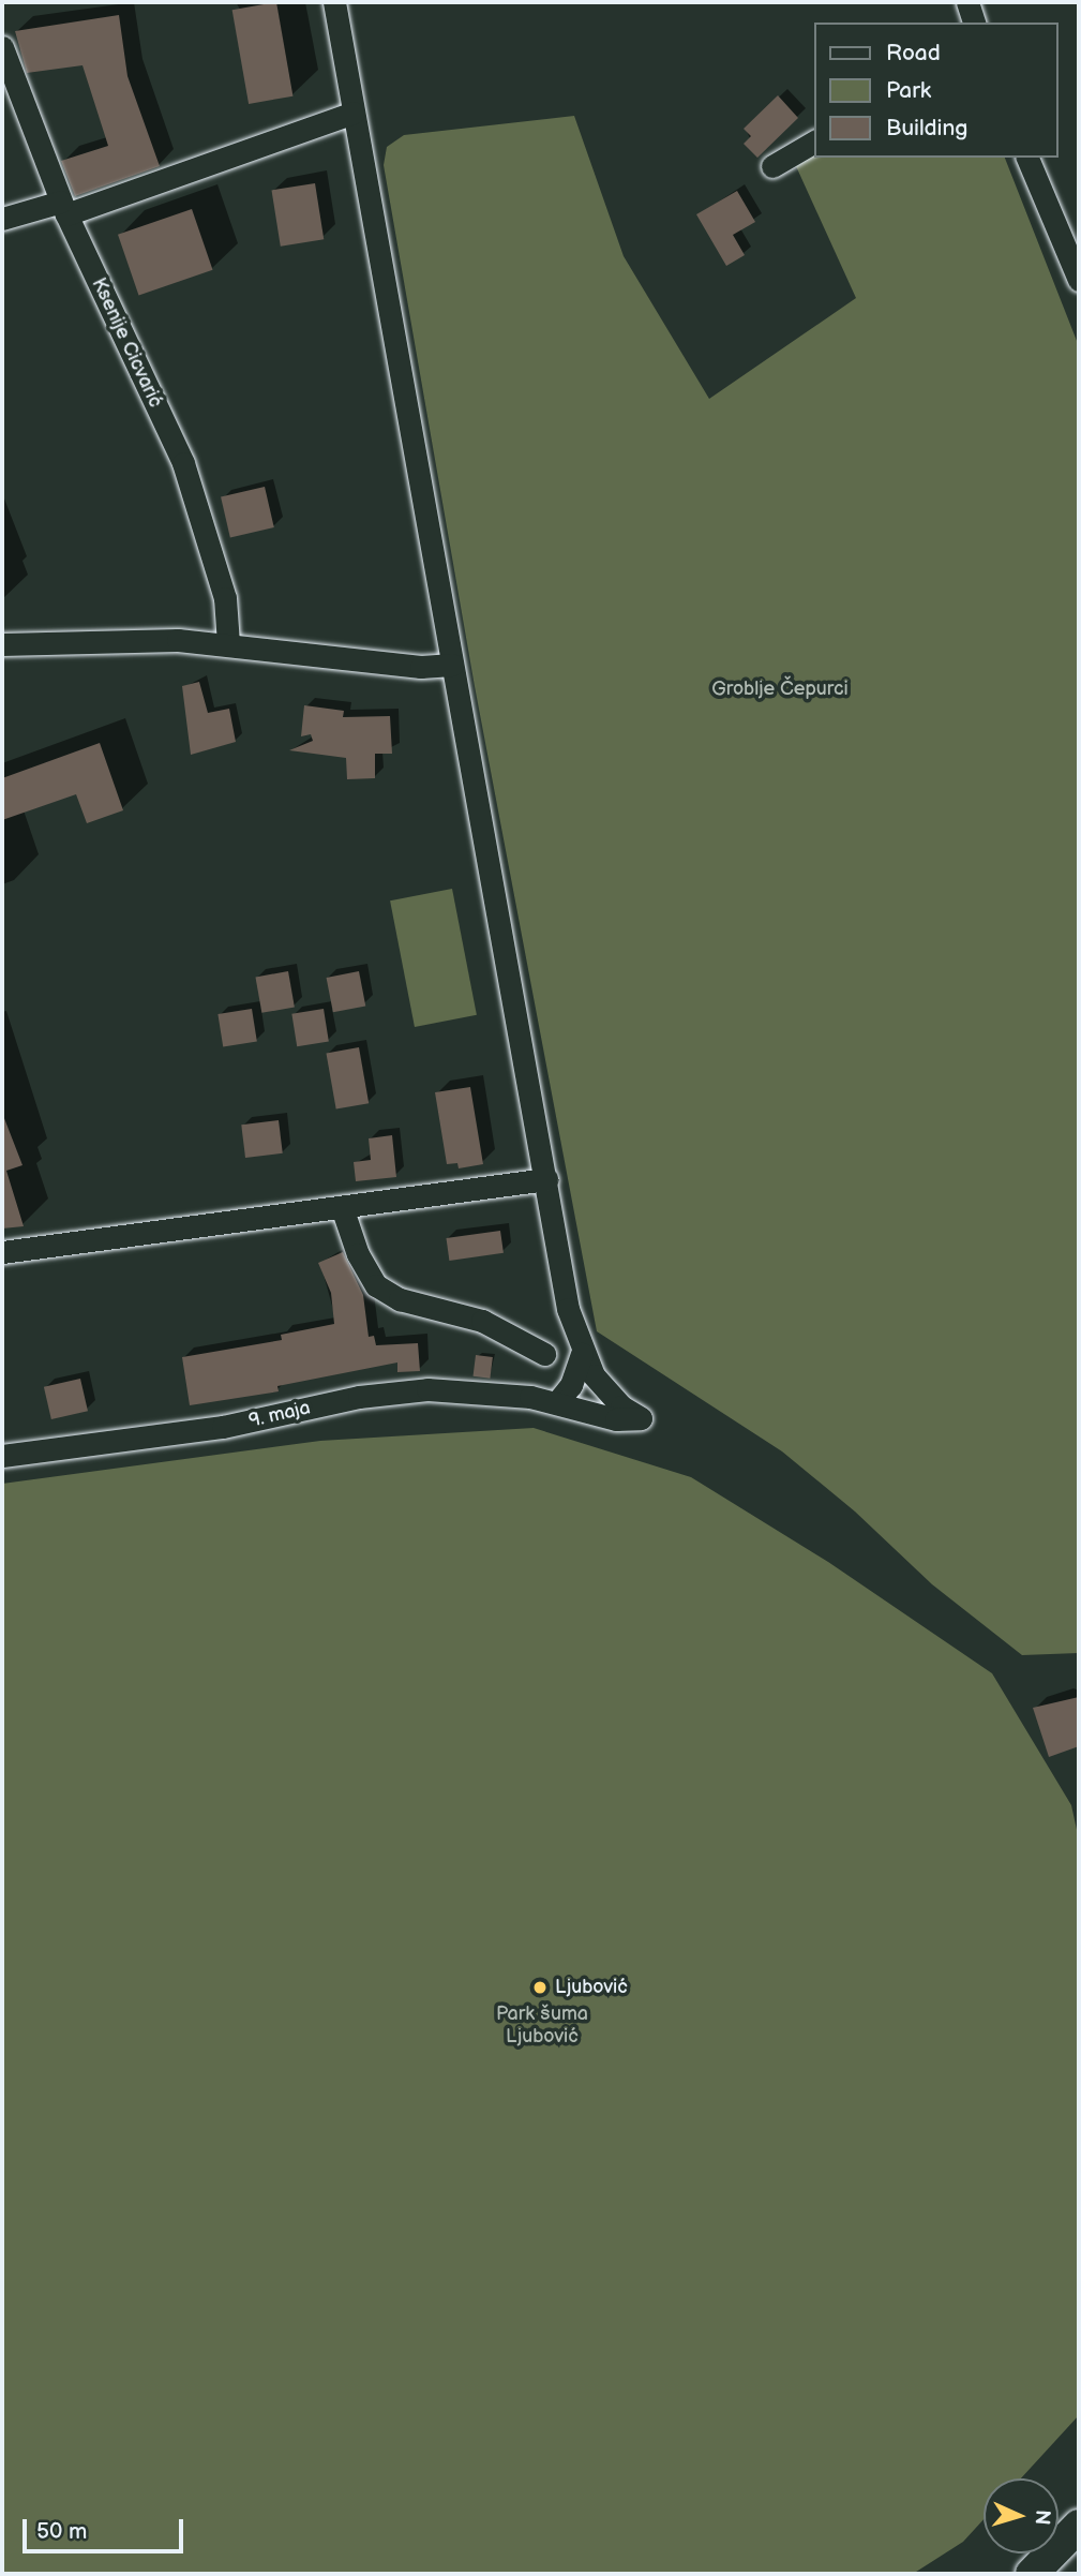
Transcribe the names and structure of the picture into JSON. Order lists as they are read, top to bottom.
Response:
{
  "streets": {
    "street": ["Ksenije Cicvarić", "9. maja"]
  },
  "parks": ["Groblje Čepurci", "Park šuma Ljubović"],
  "places": ["Ljubović"],
  "legend": ["Road", "Park", "Building"],
  "scale_bar": "50 m",
  "north": "right"
}
